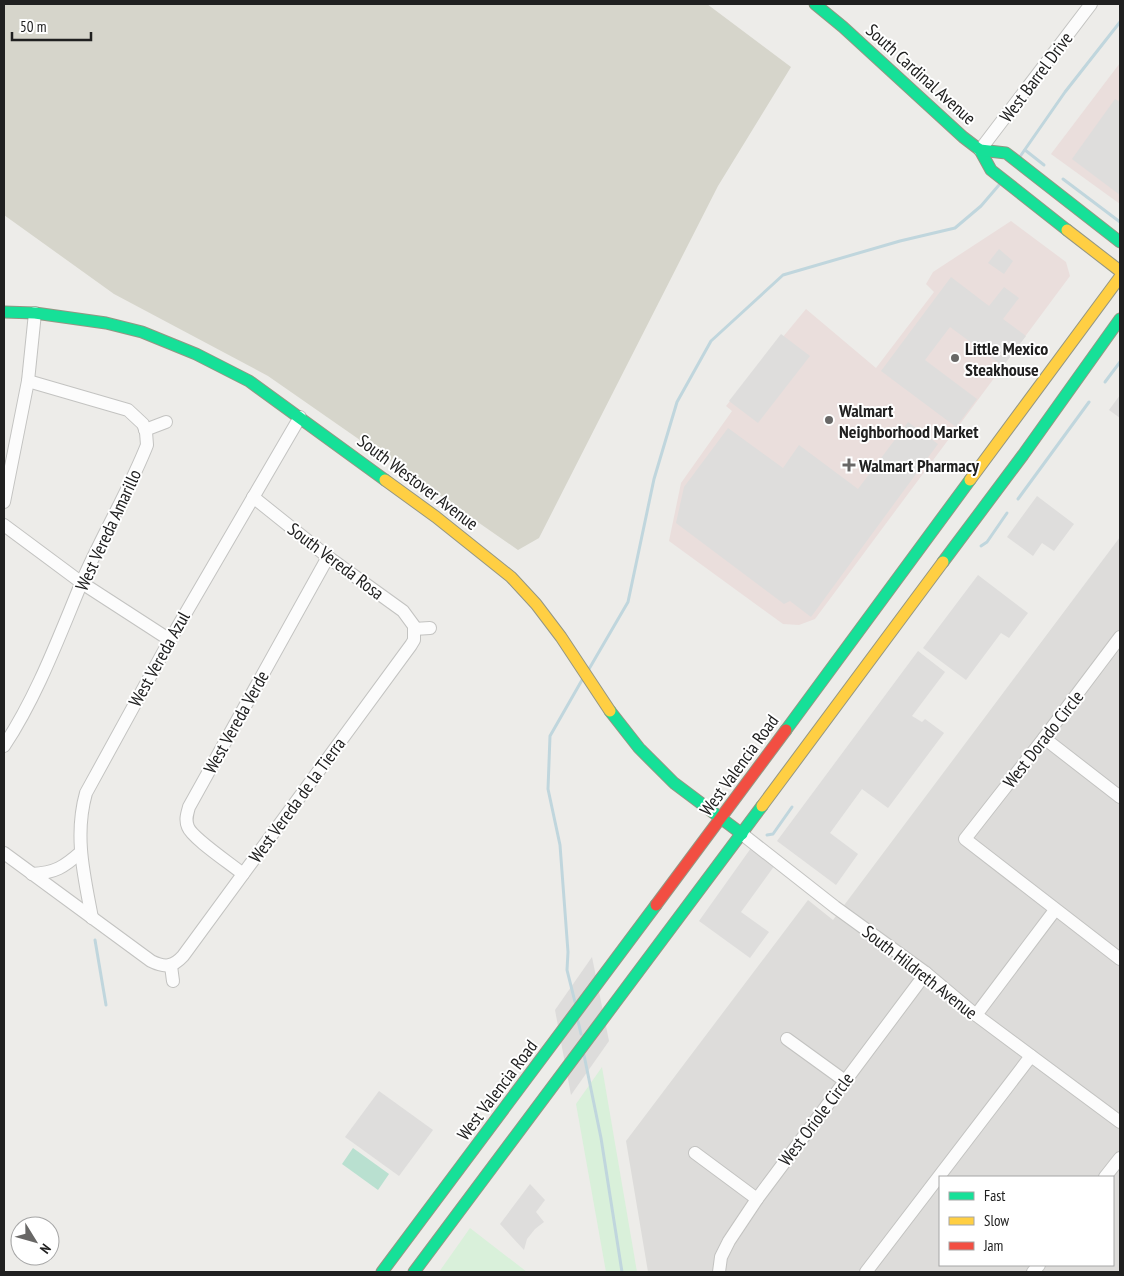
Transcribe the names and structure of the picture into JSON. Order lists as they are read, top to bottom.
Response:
{
  "streets": {
    "main road": [
      "South Cardinal Avenue",
      "South Westover Avenue",
      "West Valencia Road",
      "South Hildreth Avenue"
    ],
    "street": [
      "West Barrel Drive",
      "West Vereda Amarillo",
      "South Vereda Rosa",
      "West Vereda Azul",
      "West Vereda Verde",
      "West Dorado Circle",
      "West Vereda de la Tierra",
      "West Oriole Circle"
    ]
  },
  "crossings": [
    ["South Cardinal Avenue", "West Barrel Drive"],
    ["South Westover Avenue", "West Vereda Azul"],
    ["South Westover Avenue", "West Valencia Road"],
    ["South Westover Avenue", "South Hildreth Avenue"],
    ["South Vereda Rosa", "West Vereda Azul"],
    ["South Vereda Rosa", "West Vereda Verde"],
    ["South Vereda Rosa", "West Vereda de la Tierra"],
    ["West Vereda Verde", "West Vereda de la Tierra"],
    ["West Valencia Road", "South Hildreth Avenue"],
    ["South Hildreth Avenue", "West Oriole Circle"]
  ],
  "places": {
    "other": ["Little Mexico Steakhouse", "Walmart Neighborhood Market"],
    "health": ["Walmart Pharmacy"]
  },
  "legend": ["Fast", "Slow", "Jam"],
  "scale_bar": "50 m",
  "north": "bottom right"
}
